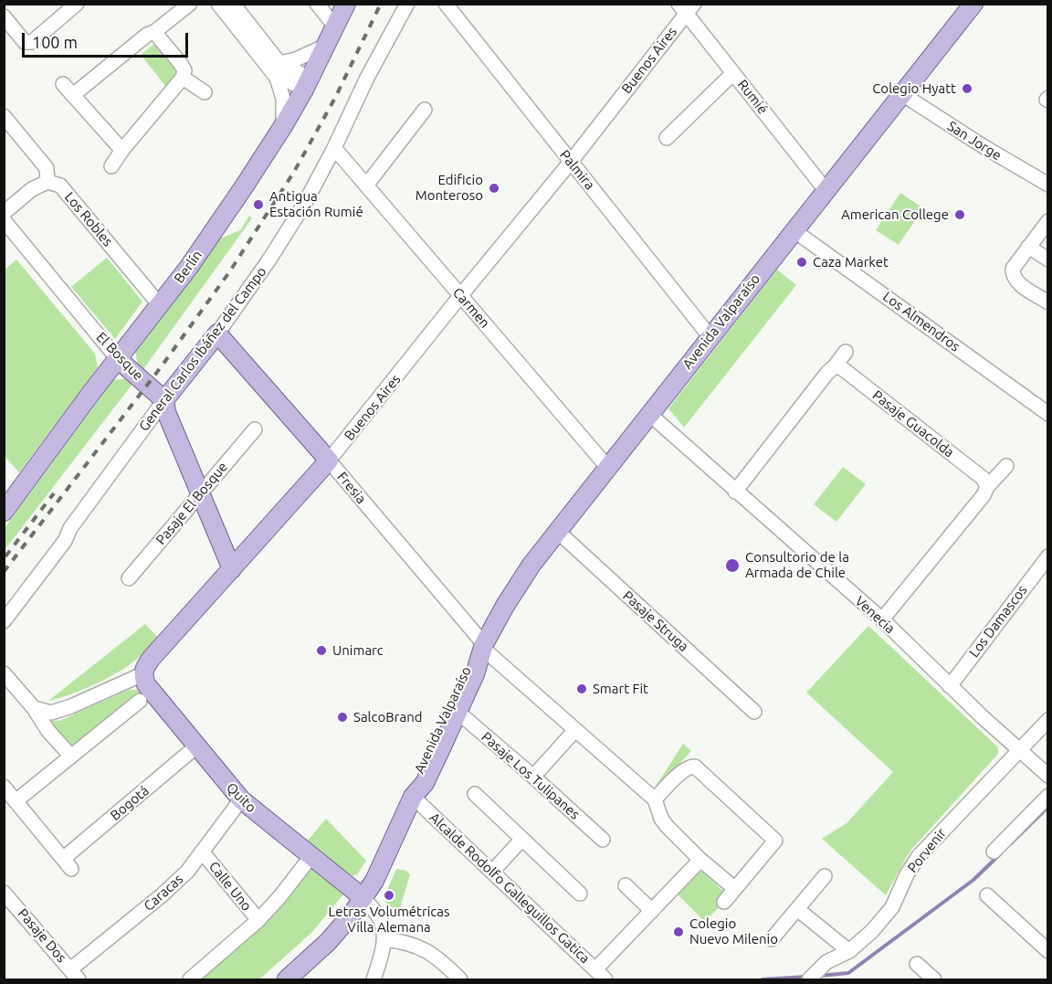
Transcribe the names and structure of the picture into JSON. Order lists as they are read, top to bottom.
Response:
{
  "streets": {
    "main road": [
      "Buenos Aires",
      "Berlín",
      "Avenida Valparaíso",
      "General Carlos Ibáñez del Campo",
      "El Bosque",
      "Fresia",
      "Quito"
    ],
    "street": [
      "Rumié",
      "San Jorge",
      "Palmira",
      "Los Robles",
      "Carmen",
      "Los Almendros",
      "Pasaje Guacolda",
      "Pasaje El Bosque",
      "Venecia",
      "Pasaje Struga",
      "Los Damascos",
      "Pasaje Los Tulipanes",
      "Bogotá",
      "Porvenir",
      "Calle Uno",
      "Alcalde Rodolfo Galleguillos Gatica",
      "Caracas",
      "Pasaje Dos"
    ]
  },
  "crossings": [
    ["Buenos Aires", "Rumié"],
    ["Buenos Aires", "Palmira"],
    ["Buenos Aires", "Carmen"],
    ["Buenos Aires", "Fresia"],
    ["Buenos Aires", "Quito"],
    ["Rumié", "Avenida Valparaíso"],
    ["San Jorge", "Avenida Valparaíso"],
    ["Palmira", "Avenida Valparaíso"],
    ["Los Robles", "Berlín"],
    ["Berlín", "El Bosque"],
    ["Carmen", "Avenida Valparaíso"],
    ["Carmen", "General Carlos Ibáñez del Campo"],
    ["Avenida Valparaíso", "Los Almendros"],
    ["Avenida Valparaíso", "Fresia"],
    ["Avenida Valparaíso", "Venecia"],
    ["Avenida Valparaíso", "Pasaje Struga"],
    ["Avenida Valparaíso", "Pasaje Los Tulipanes"],
    ["Avenida Valparaíso", "Quito"],
    ["Avenida Valparaíso", "Alcalde Rodolfo Galleguillos Gatica"],
    ["General Carlos Ibáñez del Campo", "El Bosque"],
    ["General Carlos Ibáñez del Campo", "Fresia"],
    ["Venecia", "Los Damascos"],
    ["Venecia", "Porvenir"],
    ["Quito", "Bogotá"],
    ["Quito", "Caracas"],
    ["Calle Uno", "Caracas"],
    ["Caracas", "Pasaje Dos"]
  ],
  "places": [
    "Colegio Hyatt",
    "Edificio Monteroso",
    "Antigua Estación Rumié",
    "American College",
    "Caza Market",
    "Consultorio de la Armada de Chile",
    "Unimarc",
    "Smart Fit",
    "SalcoBrand",
    "Letras Volumétricas Villa Alemana",
    "Colegio Nuevo Milenio"
  ],
  "scale_bar": "100 m"
}
